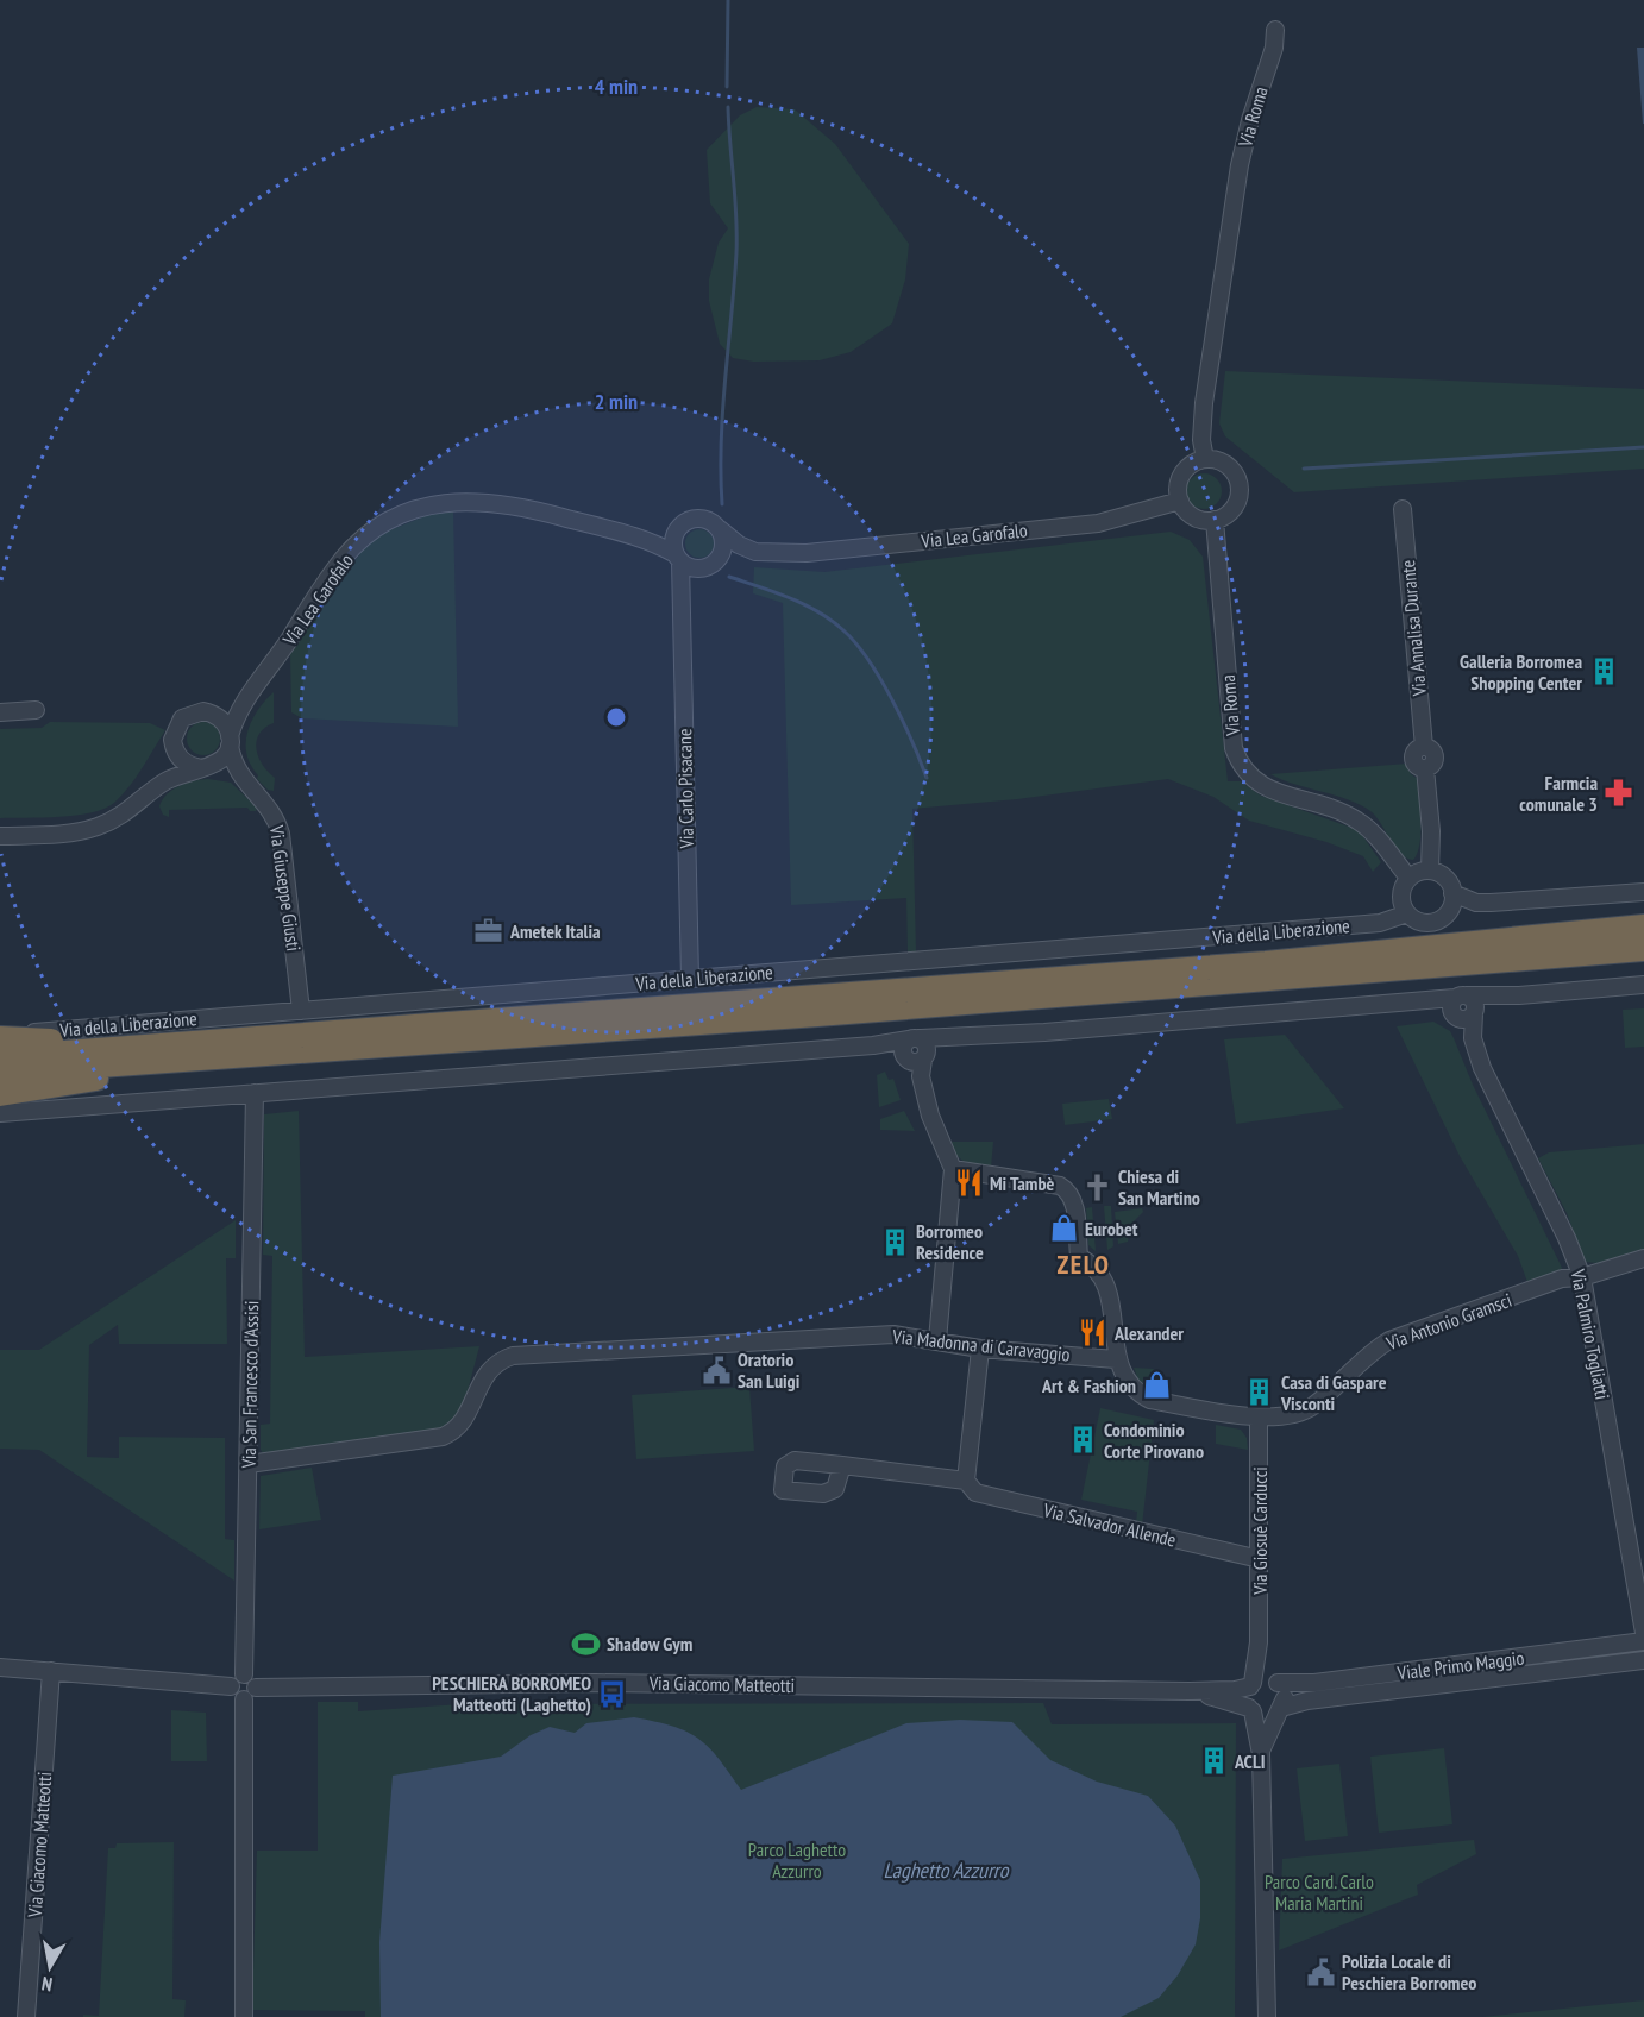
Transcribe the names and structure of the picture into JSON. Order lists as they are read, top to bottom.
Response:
{
  "streets": {
    "street": [
      "Via Roma",
      "Via Lea Garofalo",
      "Via Annalisa Durante",
      "Via Carlo Pisacane",
      "Via Giuseppe Giusti",
      "Via della Liberazione",
      "Via Antonio Gramsci",
      "Via Palmiro Togliatti",
      "Via Madonna di Caravaggio",
      "Via San Francesco d'Assisi",
      "Via Salvador Allende",
      "Via Giosuè Carducci",
      "Viale Primo Maggio",
      "Via Giacomo Matteotti"
    ]
  },
  "crossings": [
    ["Via Roma", "Via Lea Garofalo"],
    ["Via Roma", "Via Annalisa Durante"],
    ["Via Roma", "Via della Liberazione"],
    ["Via Lea Garofalo", "Via Carlo Pisacane"],
    ["Via Lea Garofalo", "Via Giuseppe Giusti"],
    ["Via Annalisa Durante", "Via della Liberazione"],
    ["Via Carlo Pisacane", "Via della Liberazione"],
    ["Via Giuseppe Giusti", "Via della Liberazione"],
    ["Via Antonio Gramsci", "Via Palmiro Togliatti"],
    ["Via Antonio Gramsci", "Via Madonna di Caravaggio"],
    ["Via Antonio Gramsci", "Via Giosuè Carducci"],
    ["Via Madonna di Caravaggio", "Via San Francesco d'Assisi"],
    ["Via San Francesco d'Assisi", "Via Giacomo Matteotti"],
    ["Via Salvador Allende", "Via Giosuè Carducci"],
    ["Via Giosuè Carducci", "Viale Primo Maggio"],
    ["Via Giosuè Carducci", "Via Giacomo Matteotti"],
    ["Viale Primo Maggio", "Via Giacomo Matteotti"]
  ],
  "districts": ["ZELO"],
  "water": ["Laghetto Azzurro"],
  "parks": ["Parco Laghetto Azzurro", "Parco Card. Carlo Maria Martini"],
  "places": {
    "building": [
      "Galleria Borromea Shopping Center",
      "Borromeo Residence",
      "Casa di Gaspare Visconti",
      "Condominio Corte Pirovano",
      "ACLI"
    ],
    "pharmacy": ["Farmcia comunale 3"],
    "office": ["Ametek Italia"],
    "restaurant": ["Mi Tambè", "Alexander"],
    "church": ["Chiesa di San Martino"],
    "shop": ["Eurobet", "Art & Fashion"],
    "public building": ["Oratorio San Luigi", "Polizia Locale di Peschiera Borromeo"],
    "sports": ["Shadow Gym"],
    "bus stop": ["PESCHIERA BORROMEO Matteotti (Laghetto)"]
  },
  "north": "bottom",
  "rings": ["4 min", "2 min"]
}
